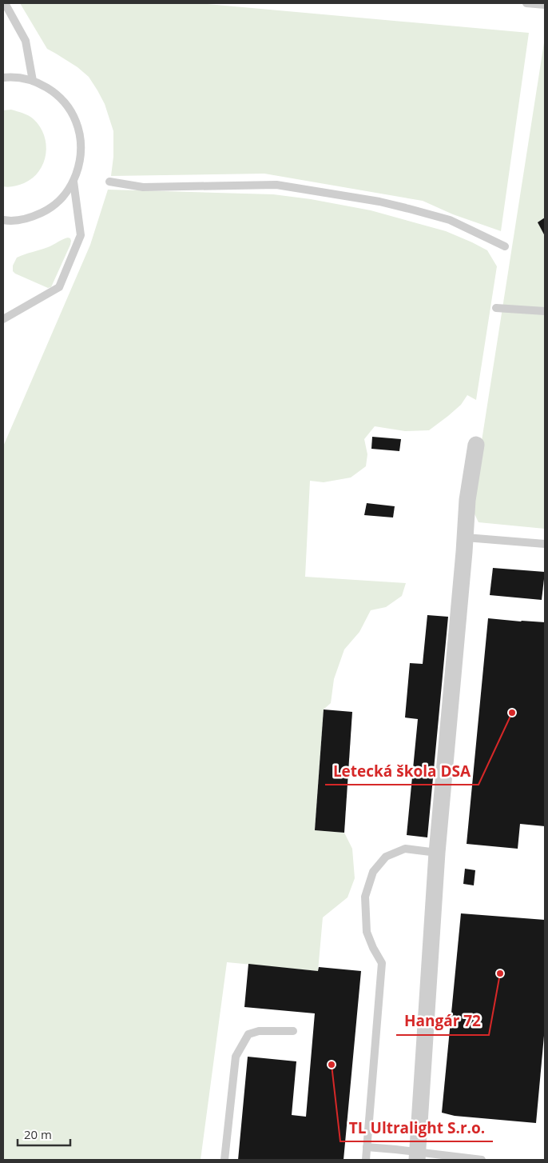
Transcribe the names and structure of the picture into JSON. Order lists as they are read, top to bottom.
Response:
{
  "places": ["Letecká škola DSA", "Hangár 72", "TL Ultralight S.r.o."],
  "scale_bar": "20 m"
}
